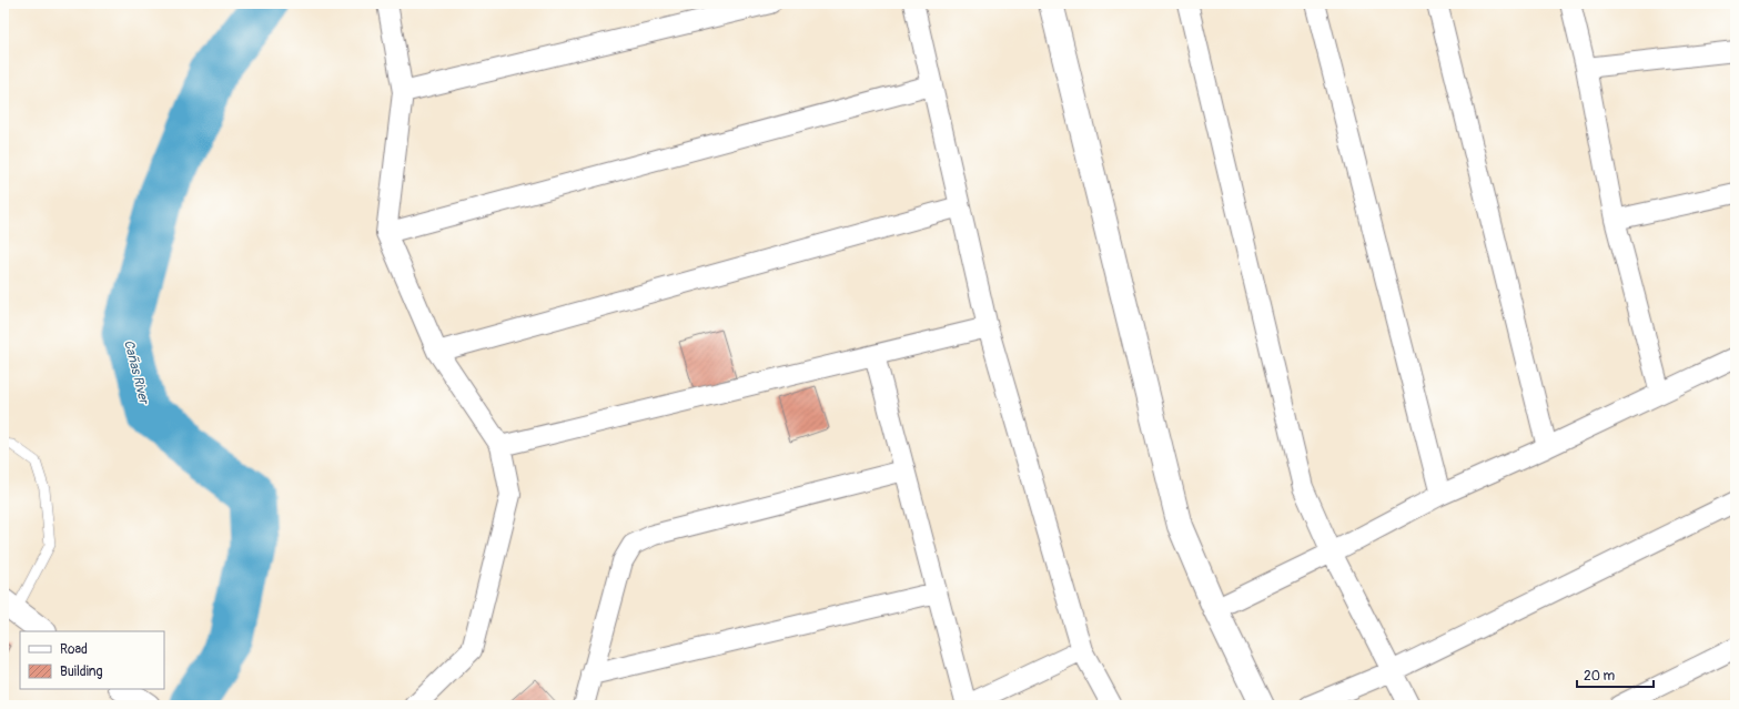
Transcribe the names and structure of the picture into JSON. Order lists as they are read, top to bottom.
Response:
{
  "water": ["Cañas River"],
  "legend": ["Road", "Building"],
  "scale_bar": "20 m"
}
